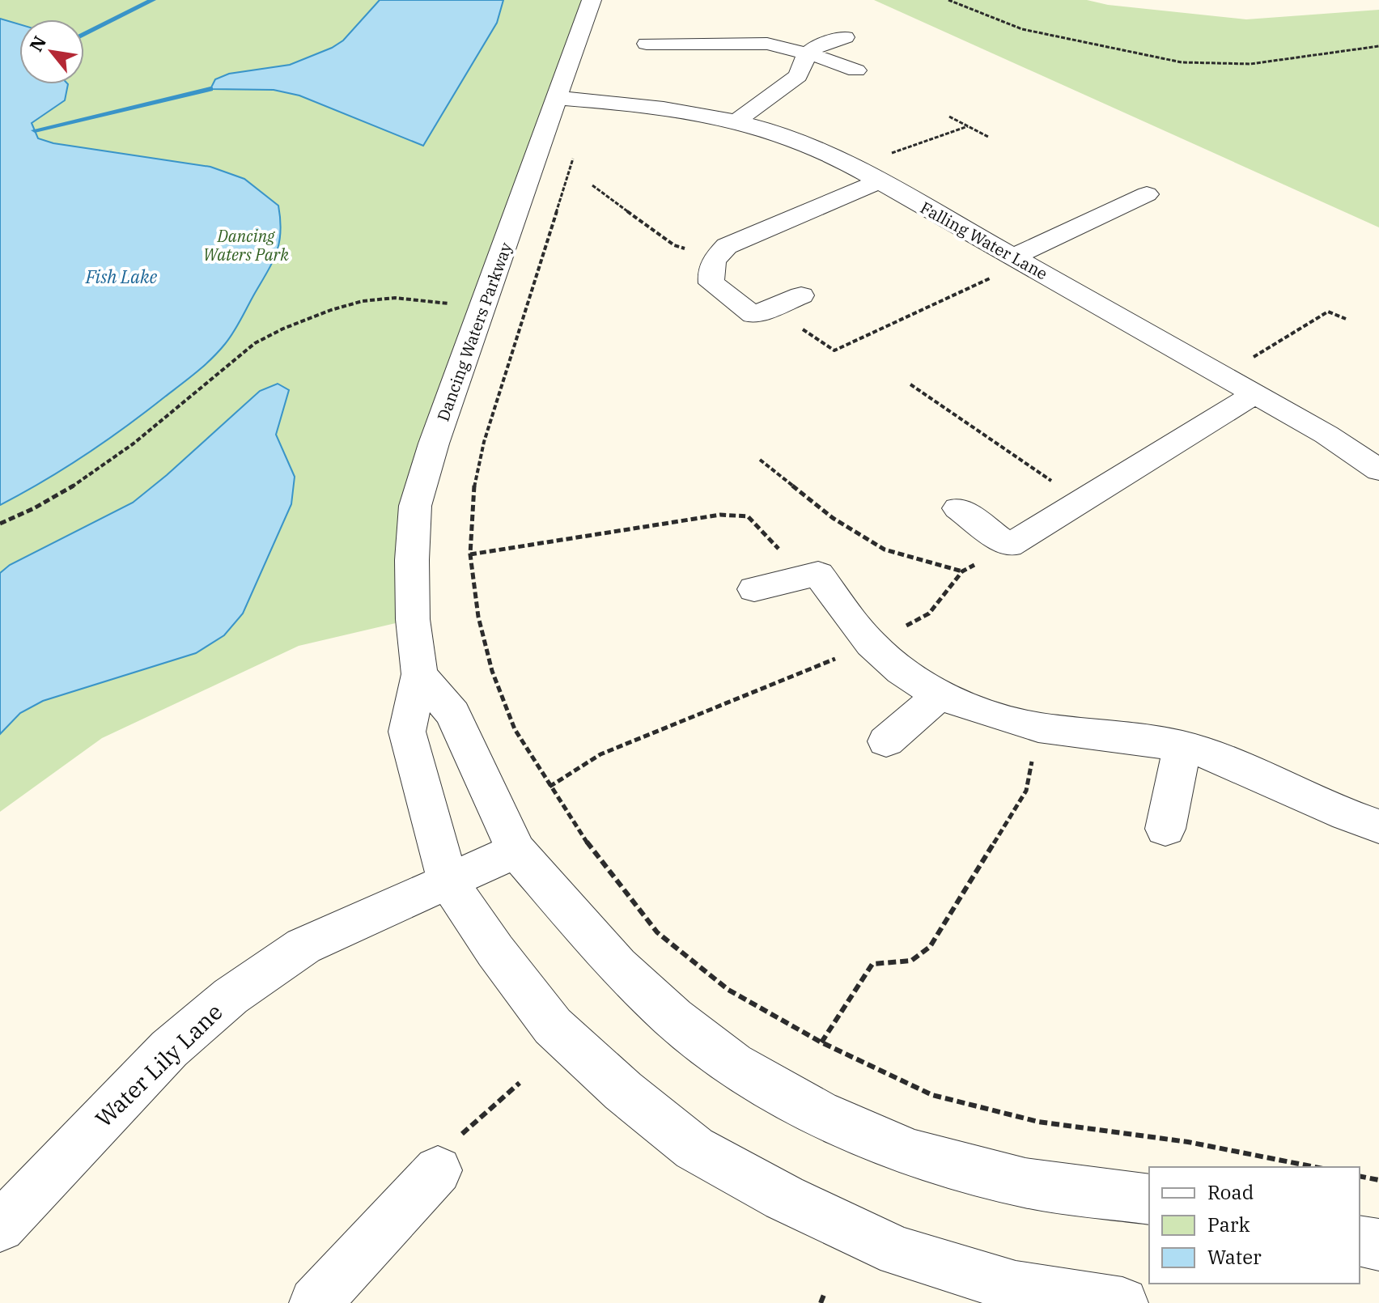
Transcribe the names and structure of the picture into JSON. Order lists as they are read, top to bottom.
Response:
{
  "streets": {
    "street": ["Falling Water Lane", "Dancing Waters Parkway", "Water Lily Lane"]
  },
  "crossings": [
    ["Falling Water Lane", "Dancing Waters Parkway"],
    ["Dancing Waters Parkway", "Water Lily Lane"]
  ],
  "water": ["Fish Lake"],
  "parks": ["Dancing Waters Park"],
  "legend": ["Road", "Park", "Water"],
  "north": "top left"
}
